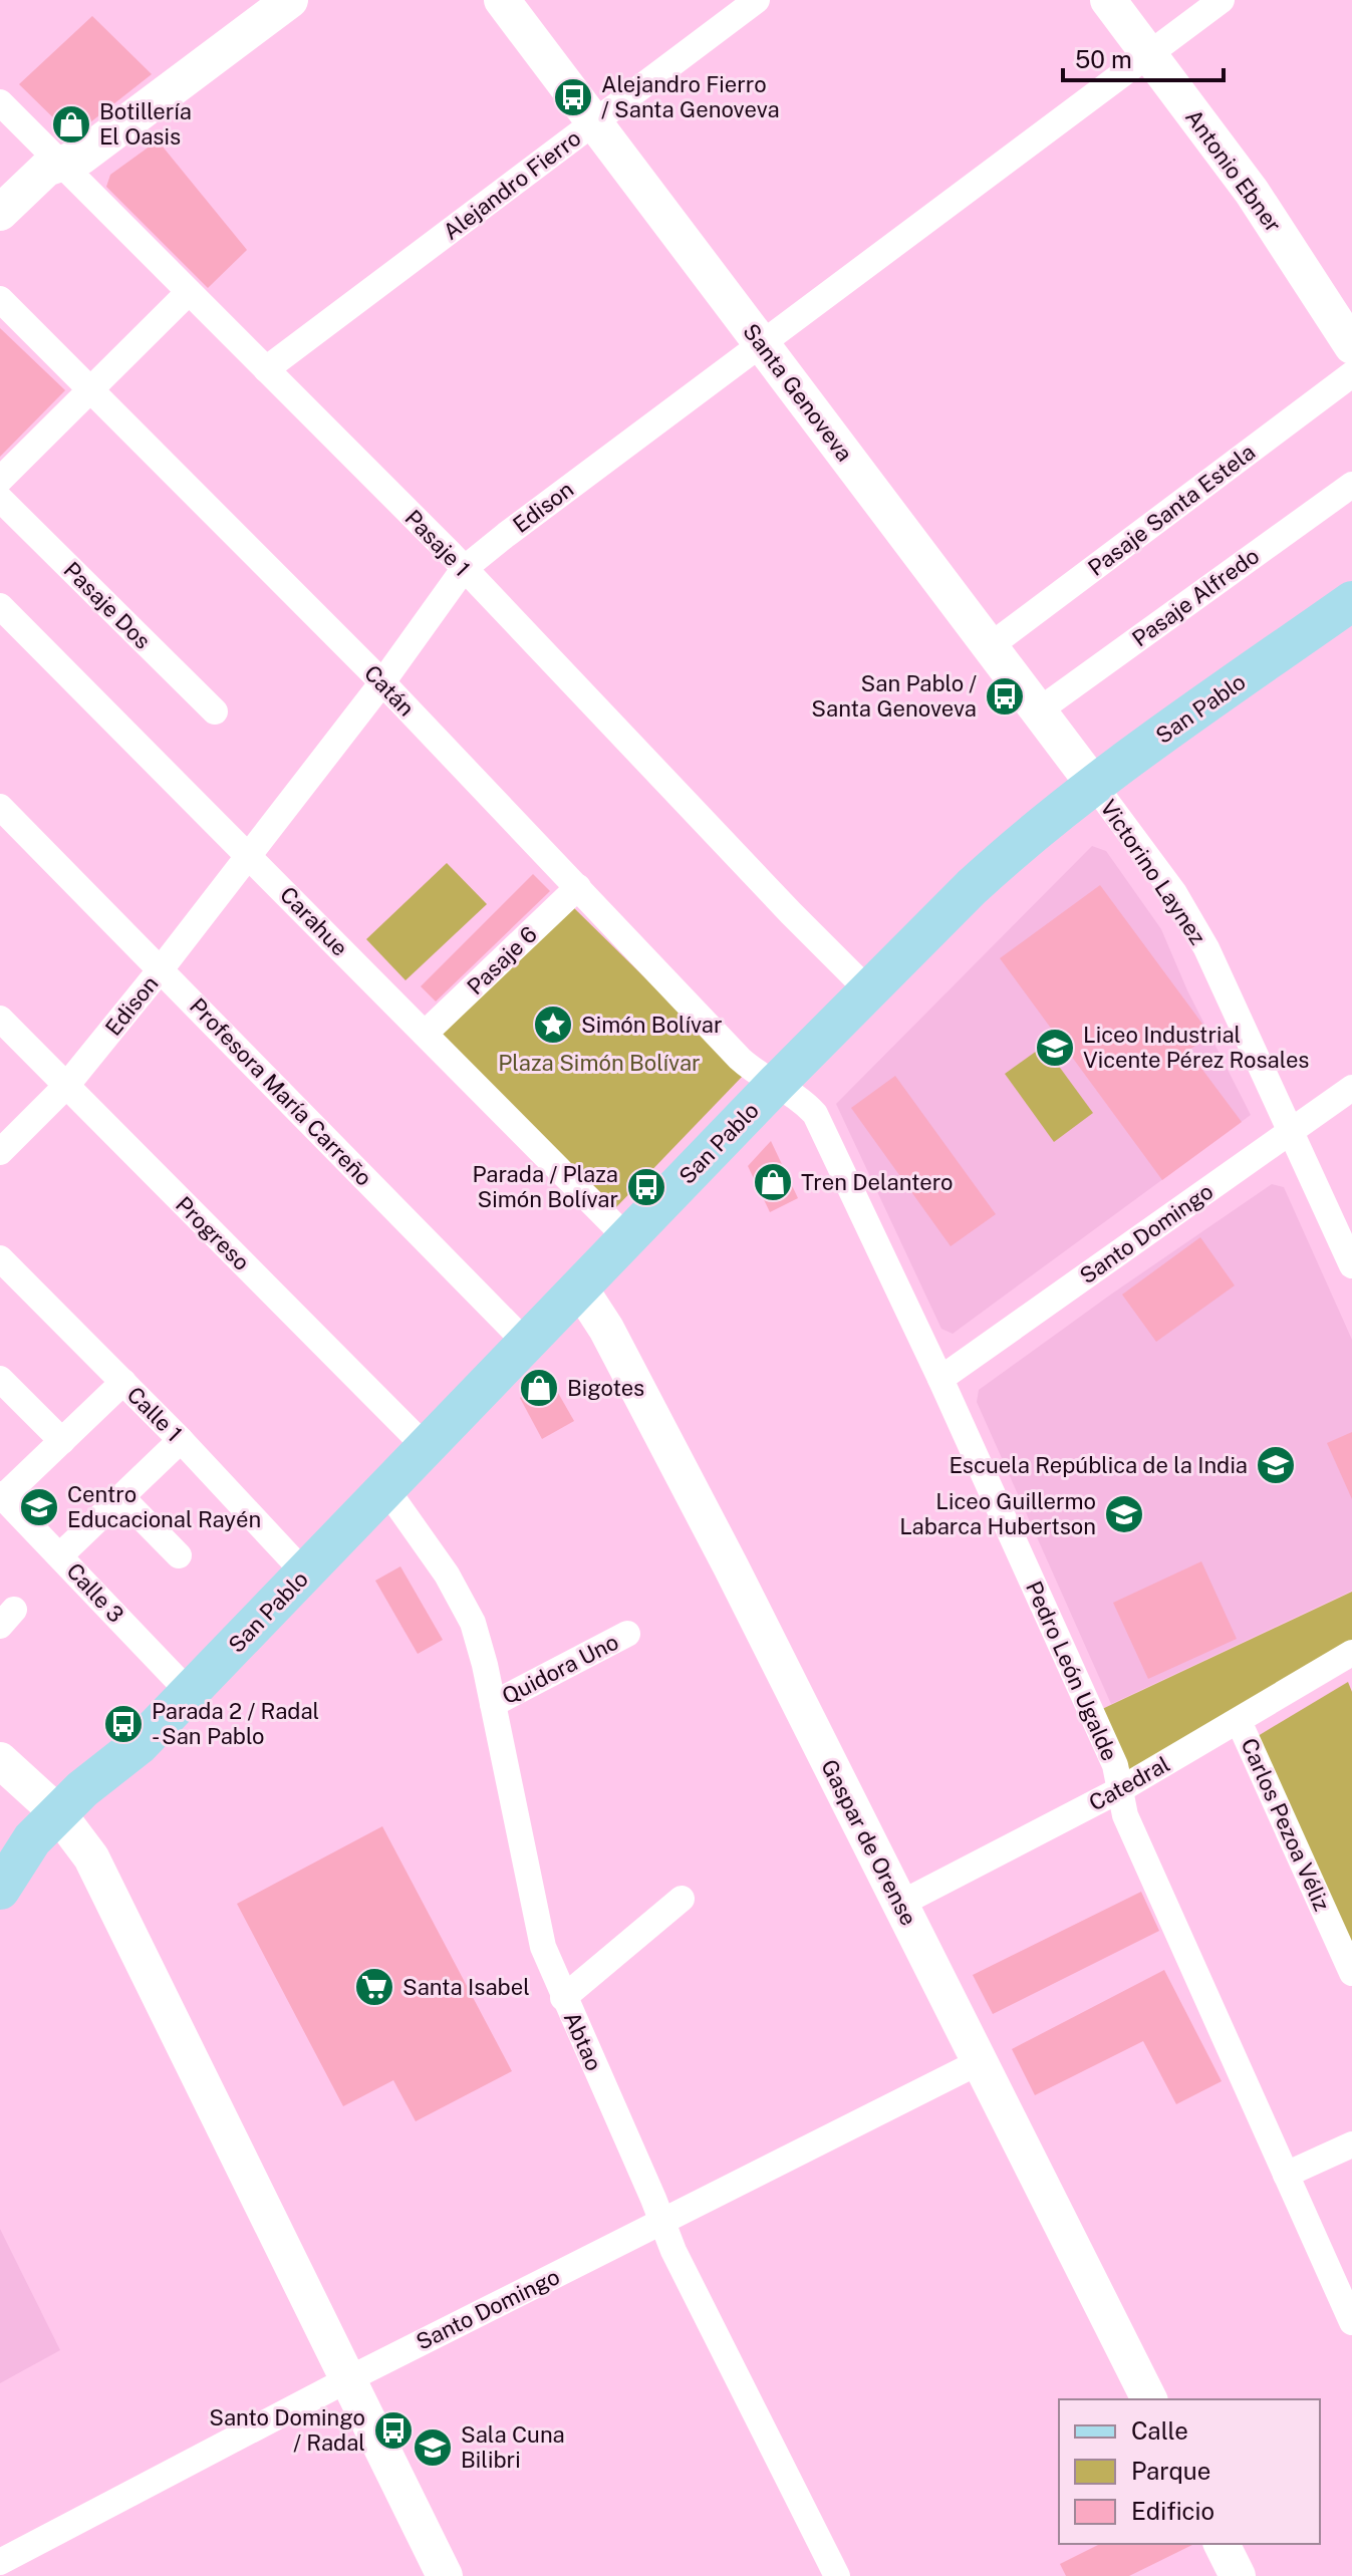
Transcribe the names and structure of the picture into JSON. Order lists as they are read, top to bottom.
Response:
{
  "streets": {
    "main road": ["San Pablo"],
    "street": [
      "Antonio Ebner",
      "Alejandro Fierro",
      "Santa Genoveva",
      "Edison",
      "Pasaje Santa Estela",
      "Pasaje 1",
      "Pasaje Alfredo",
      "Pasaje Dos",
      "Catán",
      "Victorino Laynez",
      "Carahue",
      "Pasaje 6",
      "Profesora María Carreño",
      "Progreso",
      "Santo Domingo",
      "Calle 1",
      "Calle 3",
      "Quidora Uno",
      "Pedro León Ugalde",
      "Catedral",
      "Carlos Pezoa Véliz",
      "Gaspar de Orense",
      "Abtao"
    ]
  },
  "crossings": [
    ["Antonio Ebner", "Edison"],
    ["Alejandro Fierro", "Santa Genoveva"],
    ["Alejandro Fierro", "Pasaje 1"],
    ["Santa Genoveva", "Edison"],
    ["Santa Genoveva", "Pasaje Santa Estela"],
    ["Santa Genoveva", "Pasaje Alfredo"],
    ["Santa Genoveva", "San Pablo"],
    ["Santa Genoveva", "Victorino Laynez"],
    ["Edison", "Pasaje 1"],
    ["Edison", "Catán"],
    ["Edison", "Carahue"],
    ["Edison", "Profesora María Carreño"],
    ["Edison", "Progreso"],
    ["Pasaje 1", "San Pablo"],
    ["Catán", "San Pablo"],
    ["Catán", "Pasaje 6"],
    ["Catán", "Pedro León Ugalde"],
    ["San Pablo", "Victorino Laynez"],
    ["San Pablo", "Carahue"],
    ["San Pablo", "Profesora María Carreño"],
    ["San Pablo", "Progreso"],
    ["San Pablo", "Calle 1"],
    ["San Pablo", "Calle 3"],
    ["San Pablo", "Pedro León Ugalde"],
    ["San Pablo", "Gaspar de Orense"],
    ["San Pablo", "Abtao"],
    ["Victorino Laynez", "Santo Domingo"],
    ["Carahue", "Pasaje 6"],
    ["Santo Domingo", "Pedro León Ugalde"],
    ["Santo Domingo", "Gaspar de Orense"],
    ["Santo Domingo", "Abtao"],
    ["Quidora Uno", "Abtao"],
    ["Pedro León Ugalde", "Catedral"],
    ["Catedral", "Carlos Pezoa Véliz"],
    ["Catedral", "Gaspar de Orense"]
  ],
  "parks": ["Plaza Simón Bolívar"],
  "places": {
    "bus stop": [
      "Alejandro Fierro / Santa Genoveva",
      "San Pablo / Santa Genoveva",
      "Parada / Plaza Simón Bolívar",
      "Parada 2 / Radal - San Pablo",
      "Santo Domingo / Radal"
    ],
    "shop": ["Botillería El Oasis", "Tren Delantero", "Bigotes"],
    "place": ["Simón Bolívar"],
    "school or university": [
      "Liceo Industrial Vicente Pérez Rosales",
      "Escuela República de la India",
      "Centro Educacional Rayén",
      "Liceo Guillermo Labarca Hubertson",
      "Sala Cuna Bilibri"
    ],
    "supermarket": ["Santa Isabel"]
  },
  "legend": ["Calle", "Parque", "Edificio"],
  "scale_bar": "50 m"
}
